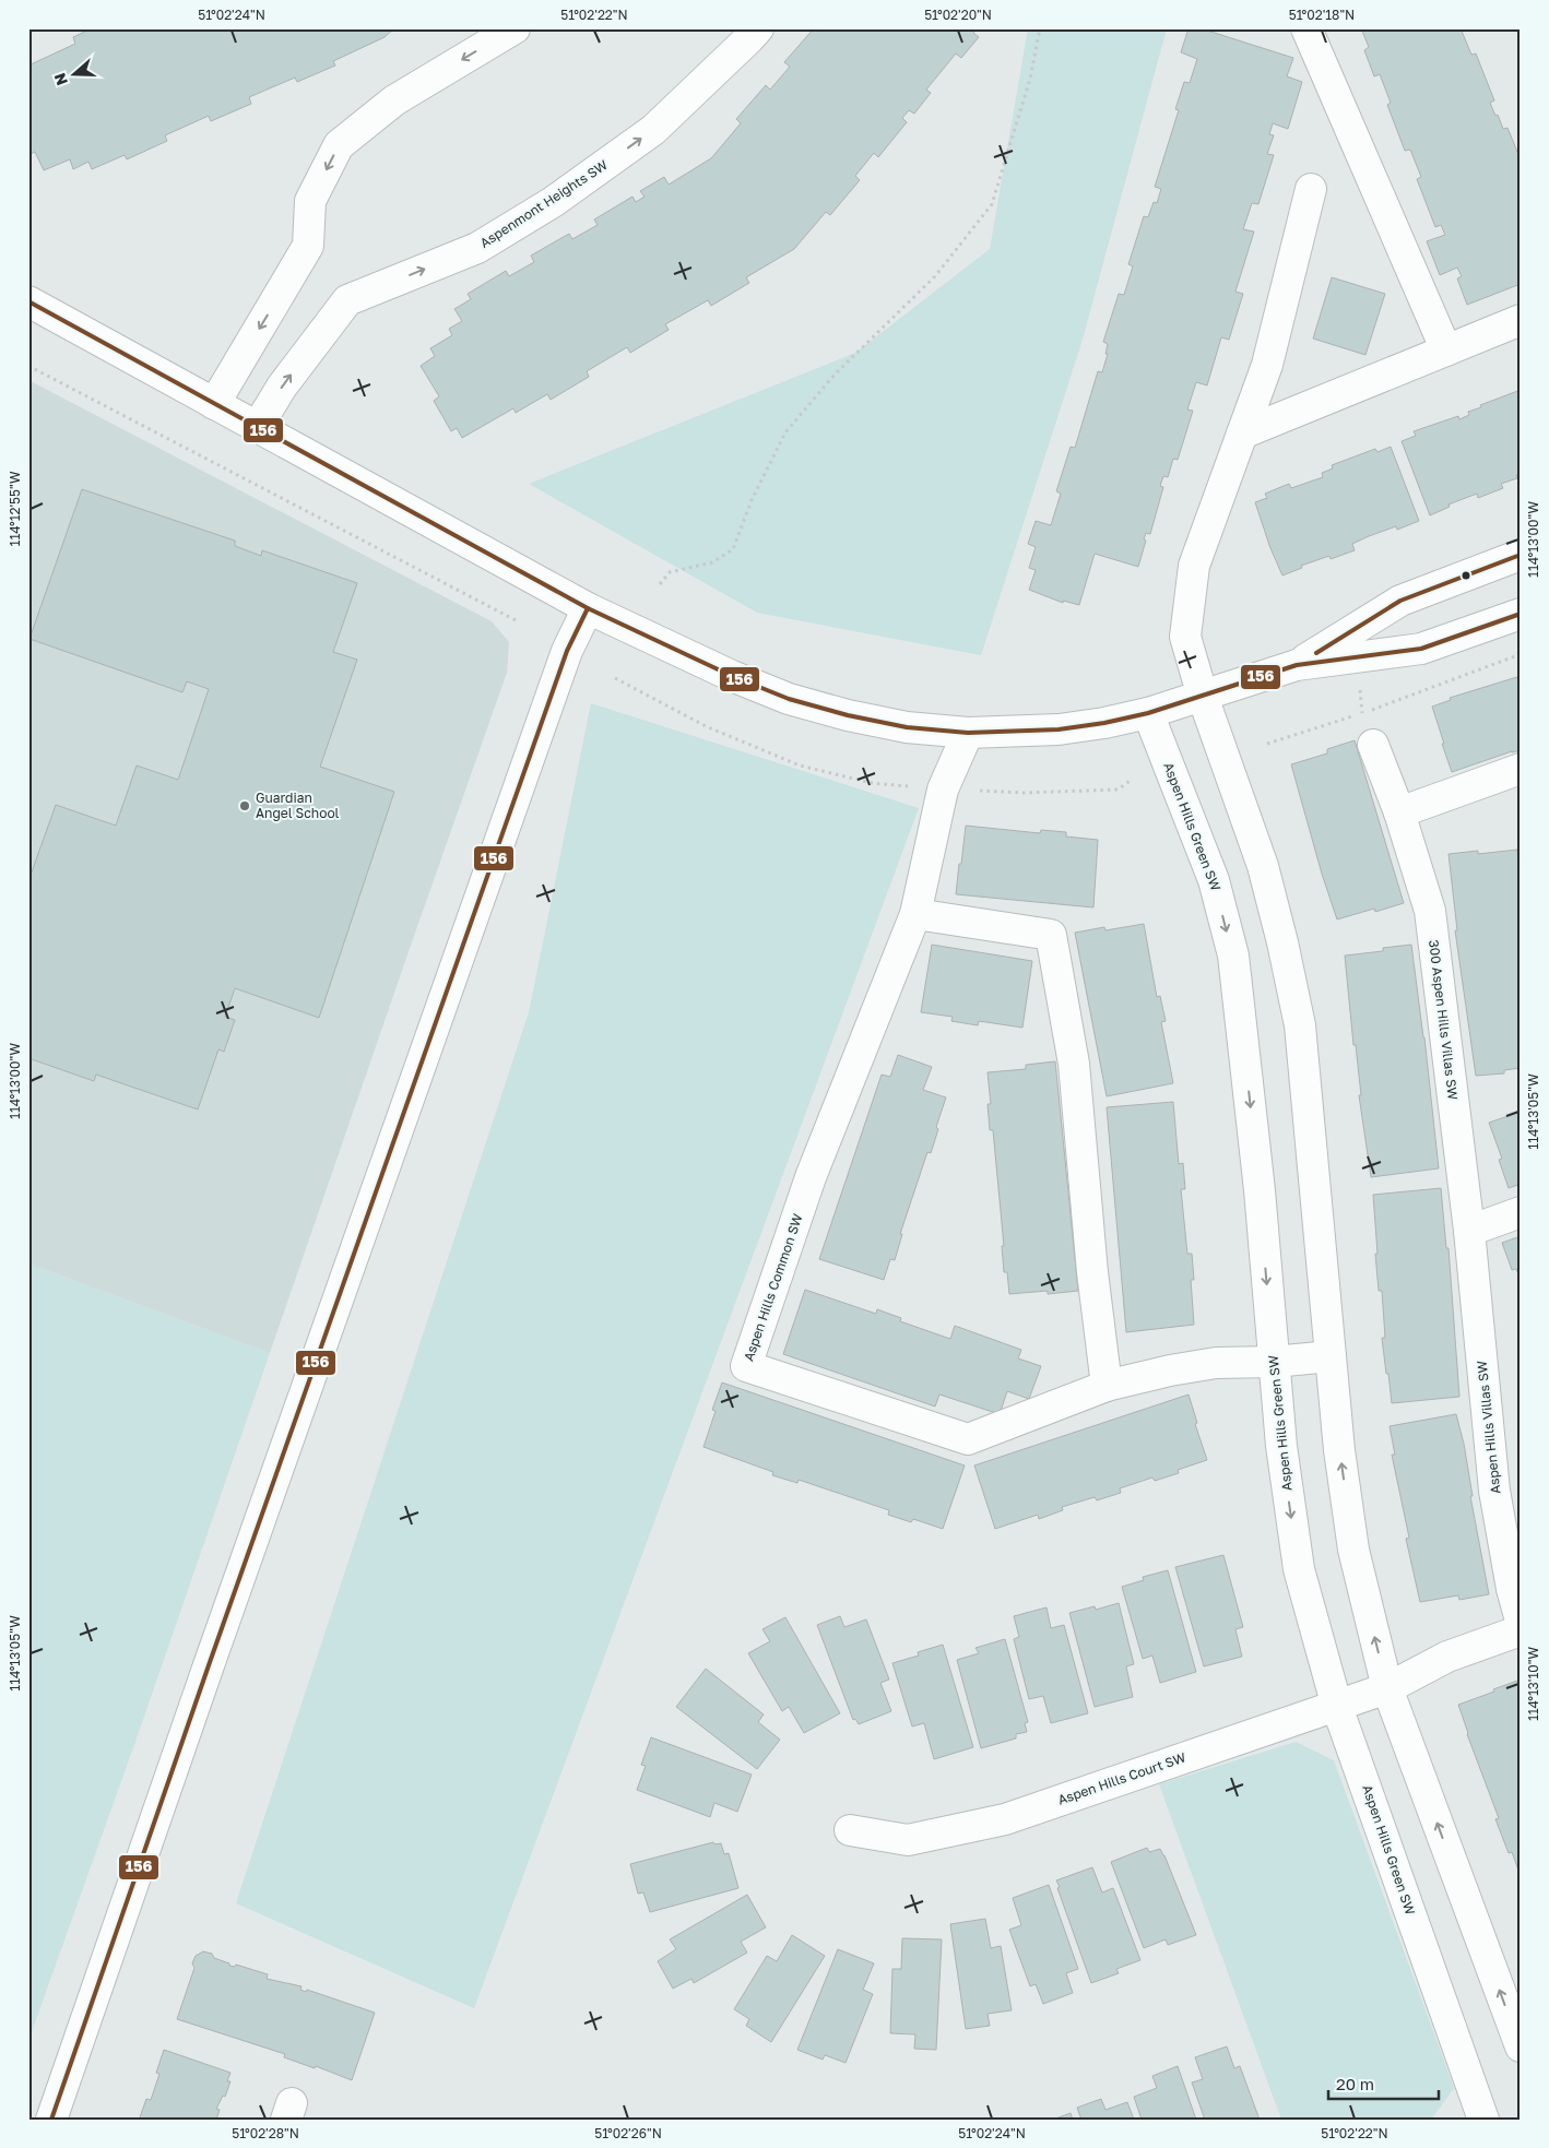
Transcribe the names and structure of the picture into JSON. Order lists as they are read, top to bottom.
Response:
{
  "streets": {
    "street": [
      "Aspenmont Heights SW",
      "Aspen Hills Green SW",
      "300 Aspen Hills Villas SW",
      "Aspen Hills Common SW",
      "Aspen Hills Villas SW",
      "Aspen Hills Court SW"
    ]
  },
  "crossings": [
    ["Aspen Hills Green SW", "Aspen Hills Common SW"],
    ["Aspen Hills Green SW", "Aspen Hills Court SW"],
    ["300 Aspen Hills Villas SW", "Aspen Hills Villas SW"]
  ],
  "places": ["Guardian Angel School"],
  "lines": ["transit line 156"],
  "scale_bar": "20 m",
  "north": "left",
  "coordinates": [
    "51°02'24\"N",
    "51°02'22\"N",
    "51°02'20\"N",
    "51°02'18\"N",
    "114°12'55\"W",
    "114°13'00\"W",
    "114°13'05\"W",
    "114°13'10\"W",
    "51°02'28\"N",
    "51°02'26\"N"
  ]
}
